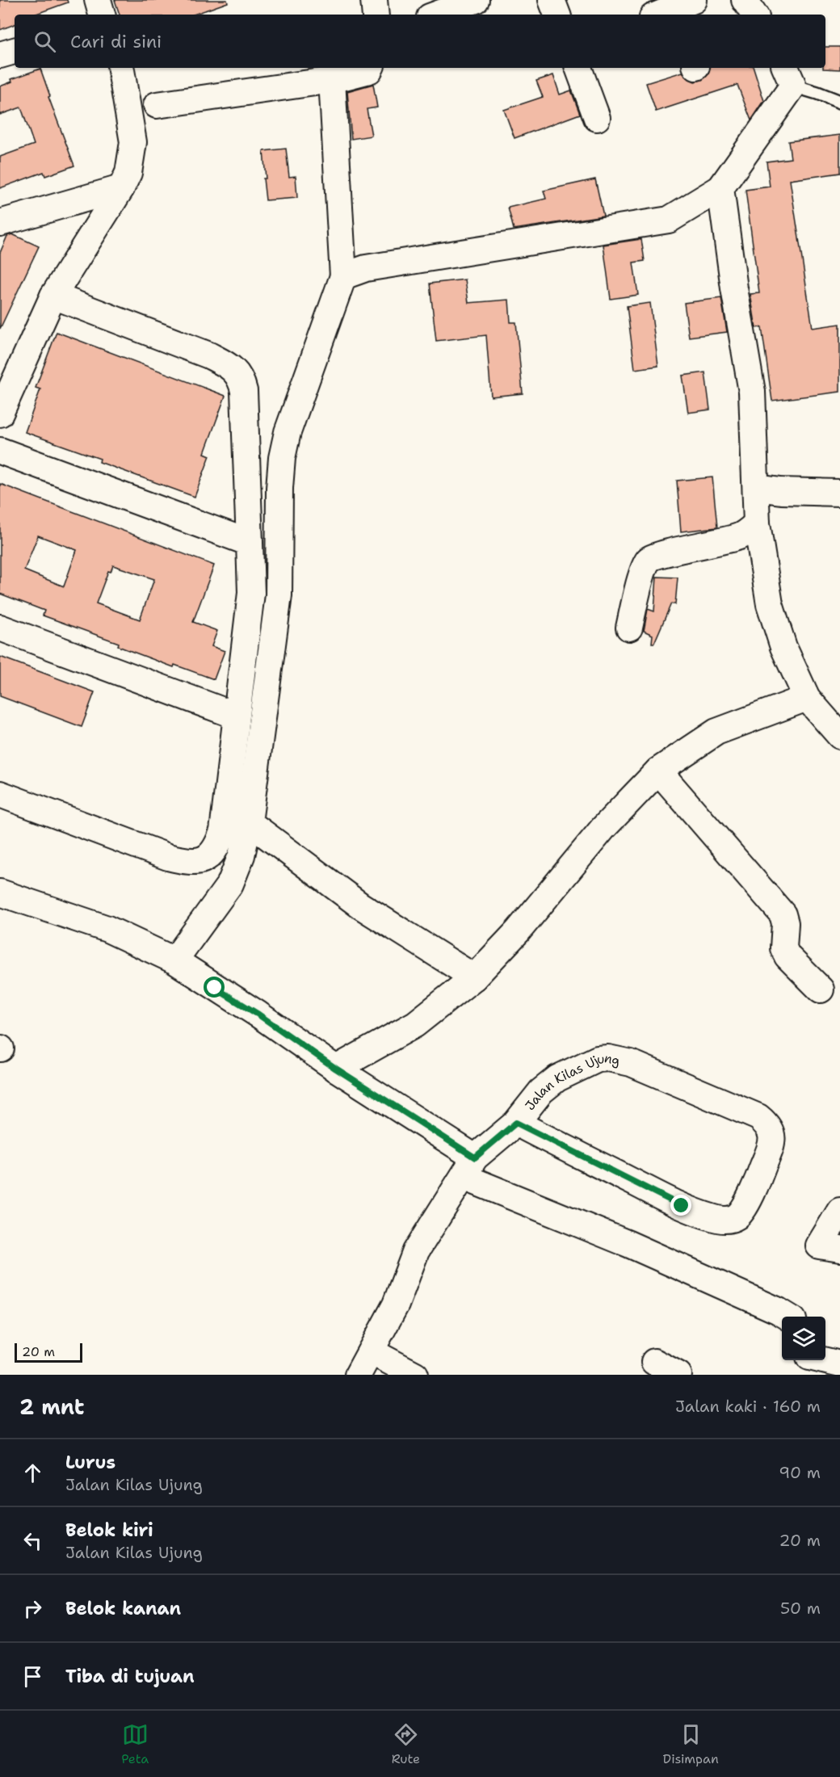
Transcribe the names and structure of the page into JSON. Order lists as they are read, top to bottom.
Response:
{
  "streets": {
    "street": ["Jalan Kilas Ujung"]
  },
  "scale_bar": "20 m",
  "page": {
    "search": "Cari di sini",
    "scale": "20 m",
    "heading": ["2 mnt", "Jalan kaki · 160 m"],
    "list": [
      ["Lurus", "Jalan Kilas Ujung", "90 m"],
      ["Belok kiri", "Jalan Kilas Ujung", "20 m"],
      ["Belok kanan", "50 m"],
      "Tiba di tujuan"
    ],
    "nav": ["Peta", "Rute", "Disimpan"]
  }
}
